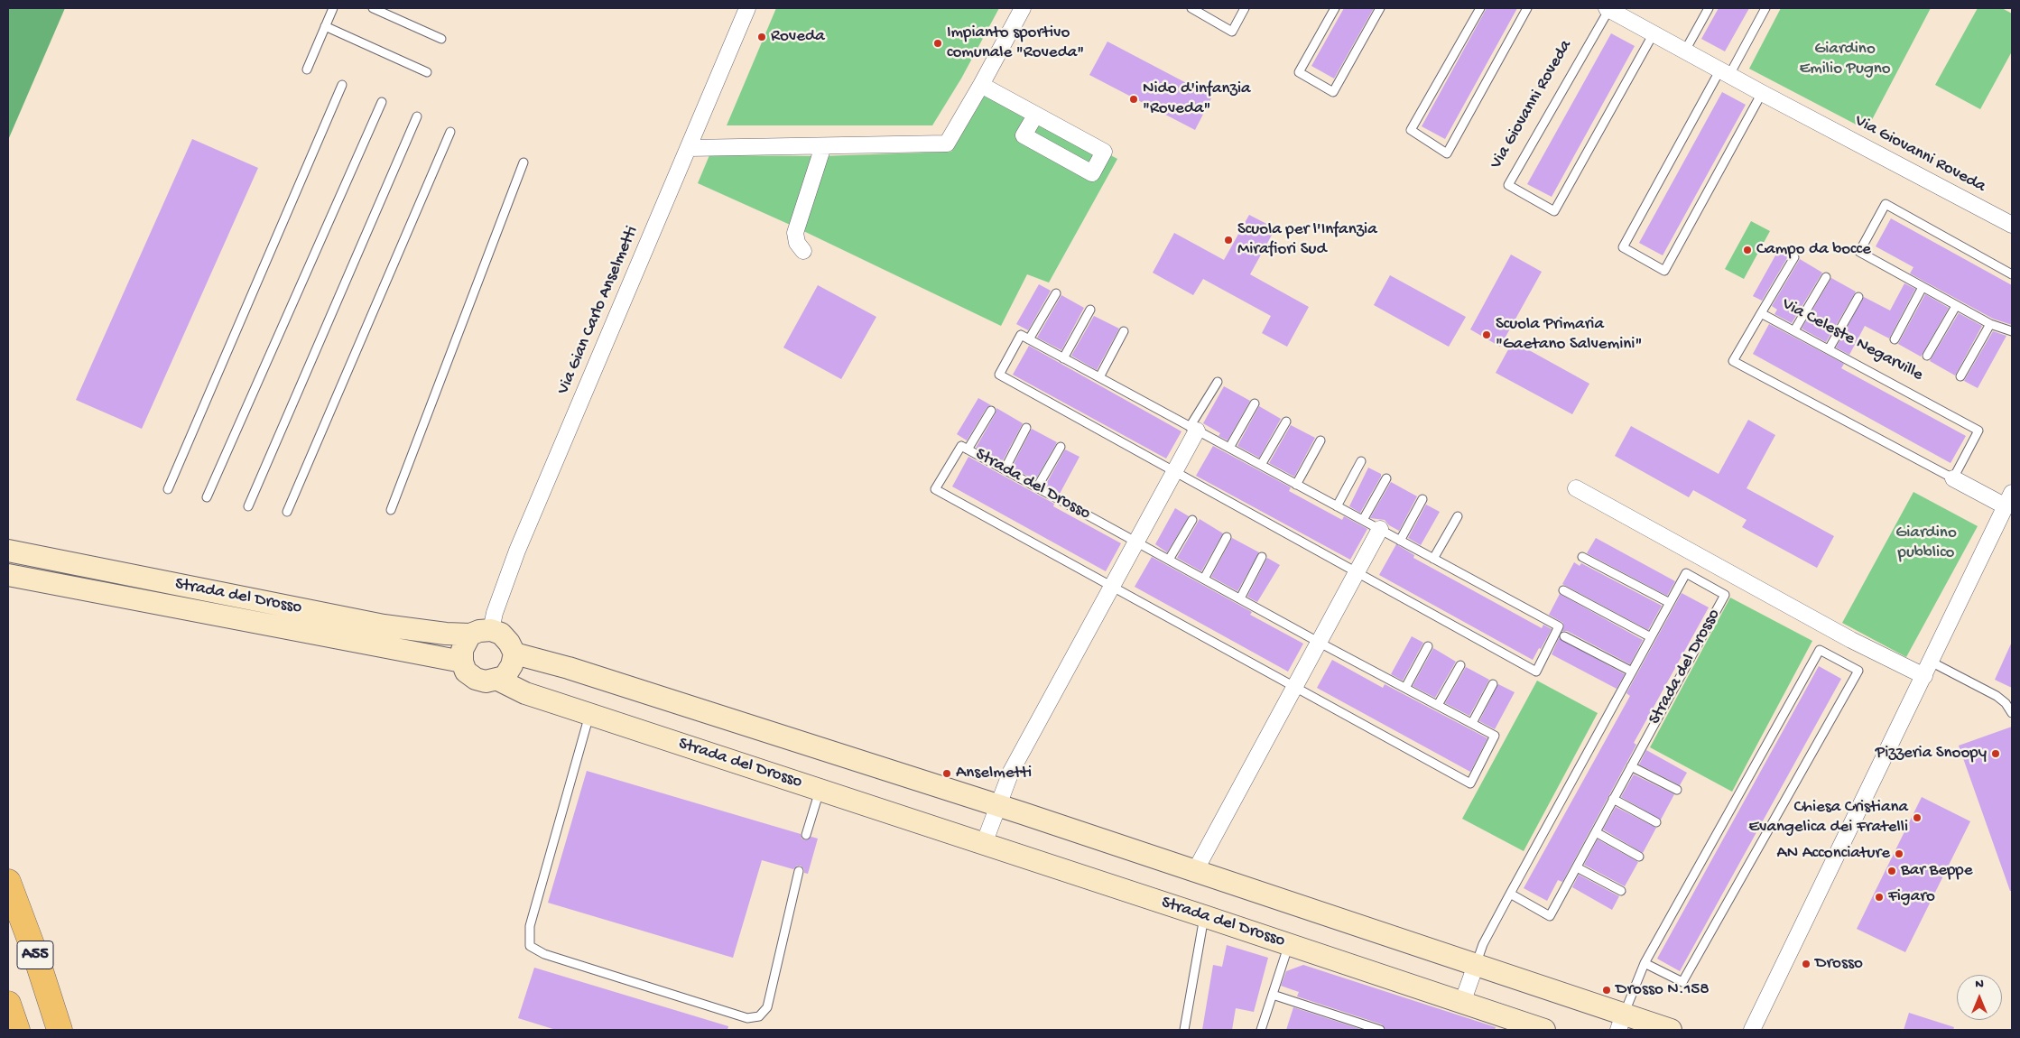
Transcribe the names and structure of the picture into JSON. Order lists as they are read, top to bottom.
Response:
{
  "streets": {
    "highway": ["A55"],
    "street": [
      "Via Giovanni Roveda",
      "Via Gian Carlo Anselmetti",
      "Via Celeste Negarville",
      "Strada del Drosso"
    ]
  },
  "crossings": [
    ["Via Gian Carlo Anselmetti", "Strada del Drosso"]
  ],
  "parks": ["Giardino Emilio Pugno", "Giardino pubblico"],
  "places": [
    "Roveda",
    "Impianto sportivo comunale \"Roveda\"",
    "Nido d'infanzia \"Roveda\"",
    "Scuola per l'Infanzia Mirafiori Sud",
    "Campo da bocce",
    "Scuola Primaria \"Gaetano Salvemini\"",
    "Pizzeria Snoopy",
    "Anselmetti",
    "Chiesa Cristiana Evangelica dei Fratelli",
    "AN Acconciature",
    "Bar Beppe",
    "Figaro",
    "Drosso",
    "Drosso N.158"
  ],
  "north": "top"
}
